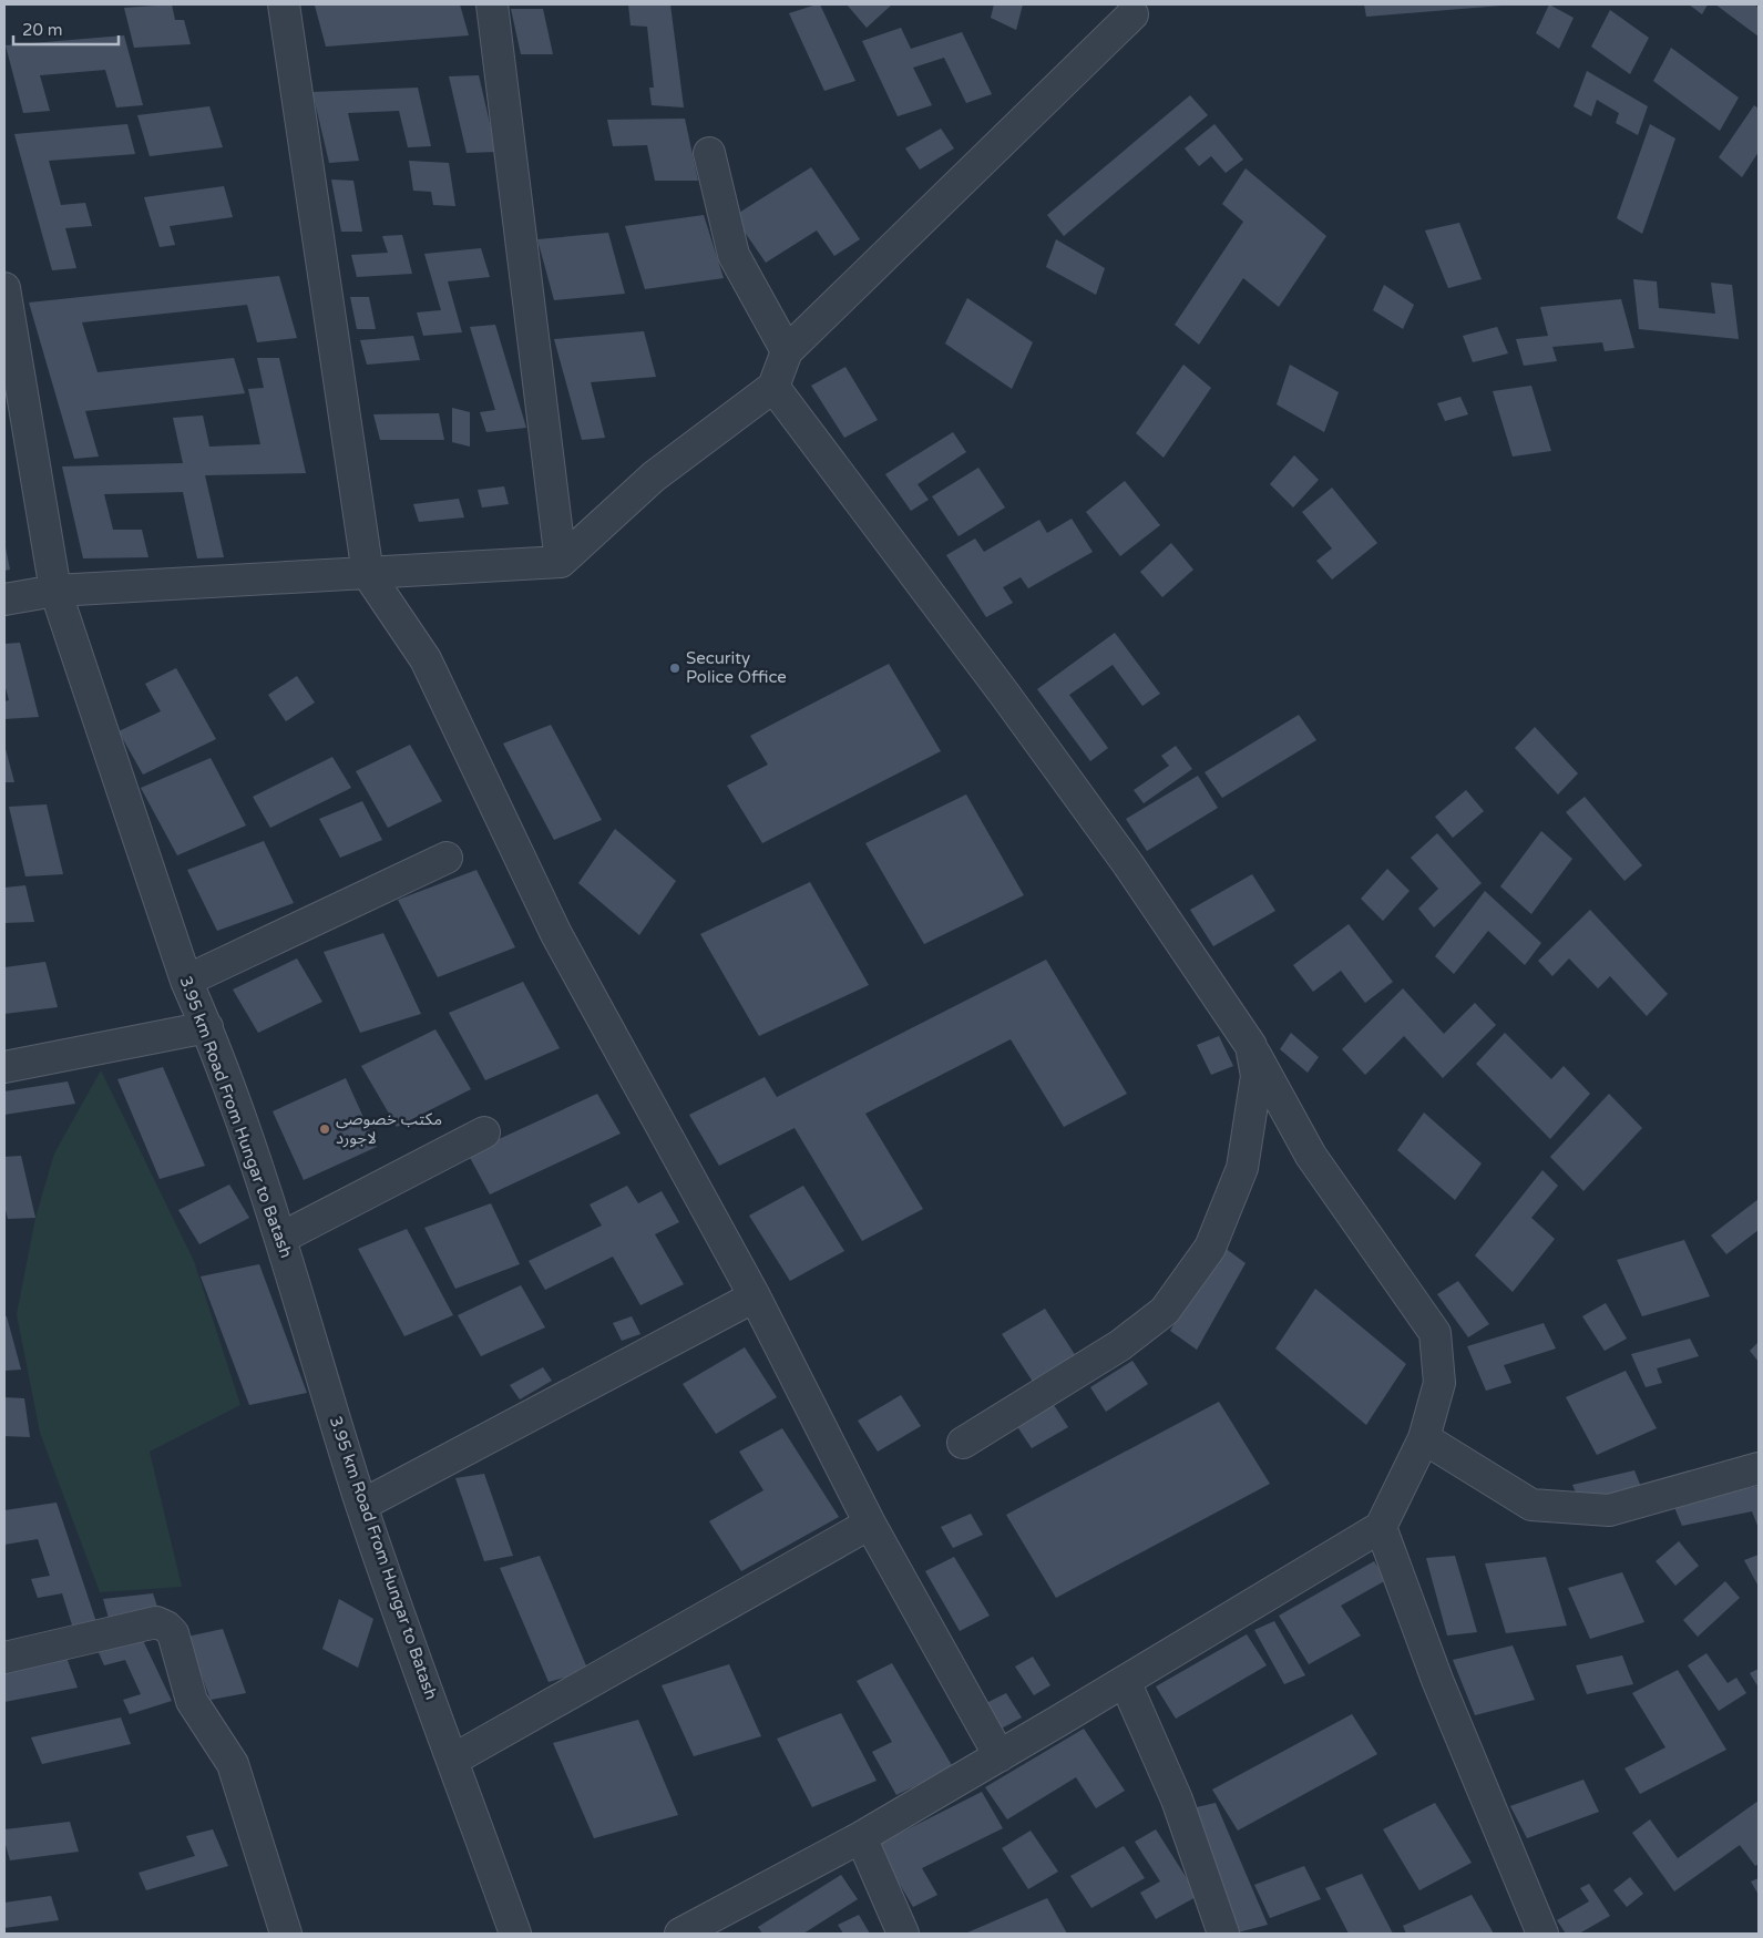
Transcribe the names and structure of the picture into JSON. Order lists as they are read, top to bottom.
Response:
{
  "streets": {
    "street": ["3.95 km Road From Hungar to Batash"]
  },
  "places": ["Security Police Office", "مکتب خصوصی لاجورد"],
  "scale_bar": "20 m"
}
